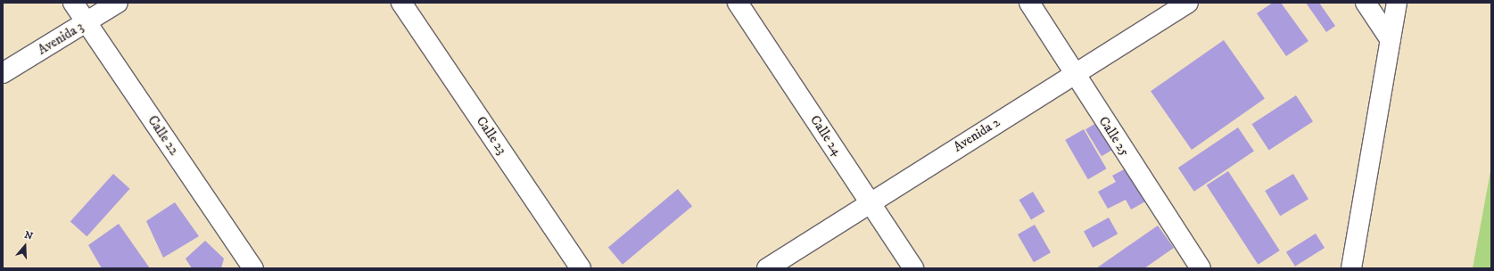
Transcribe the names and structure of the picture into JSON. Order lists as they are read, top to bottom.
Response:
{
  "streets": {
    "street": [
      "Avenida 3",
      "Avenida 2",
      "Calle 22",
      "Calle 23",
      "Calle 24",
      "Calle 25"
    ]
  },
  "crossings": [
    ["Avenida 3", "Calle 22"],
    ["Avenida 2", "Calle 24"],
    ["Avenida 2", "Calle 25"]
  ],
  "north": "top"
}
